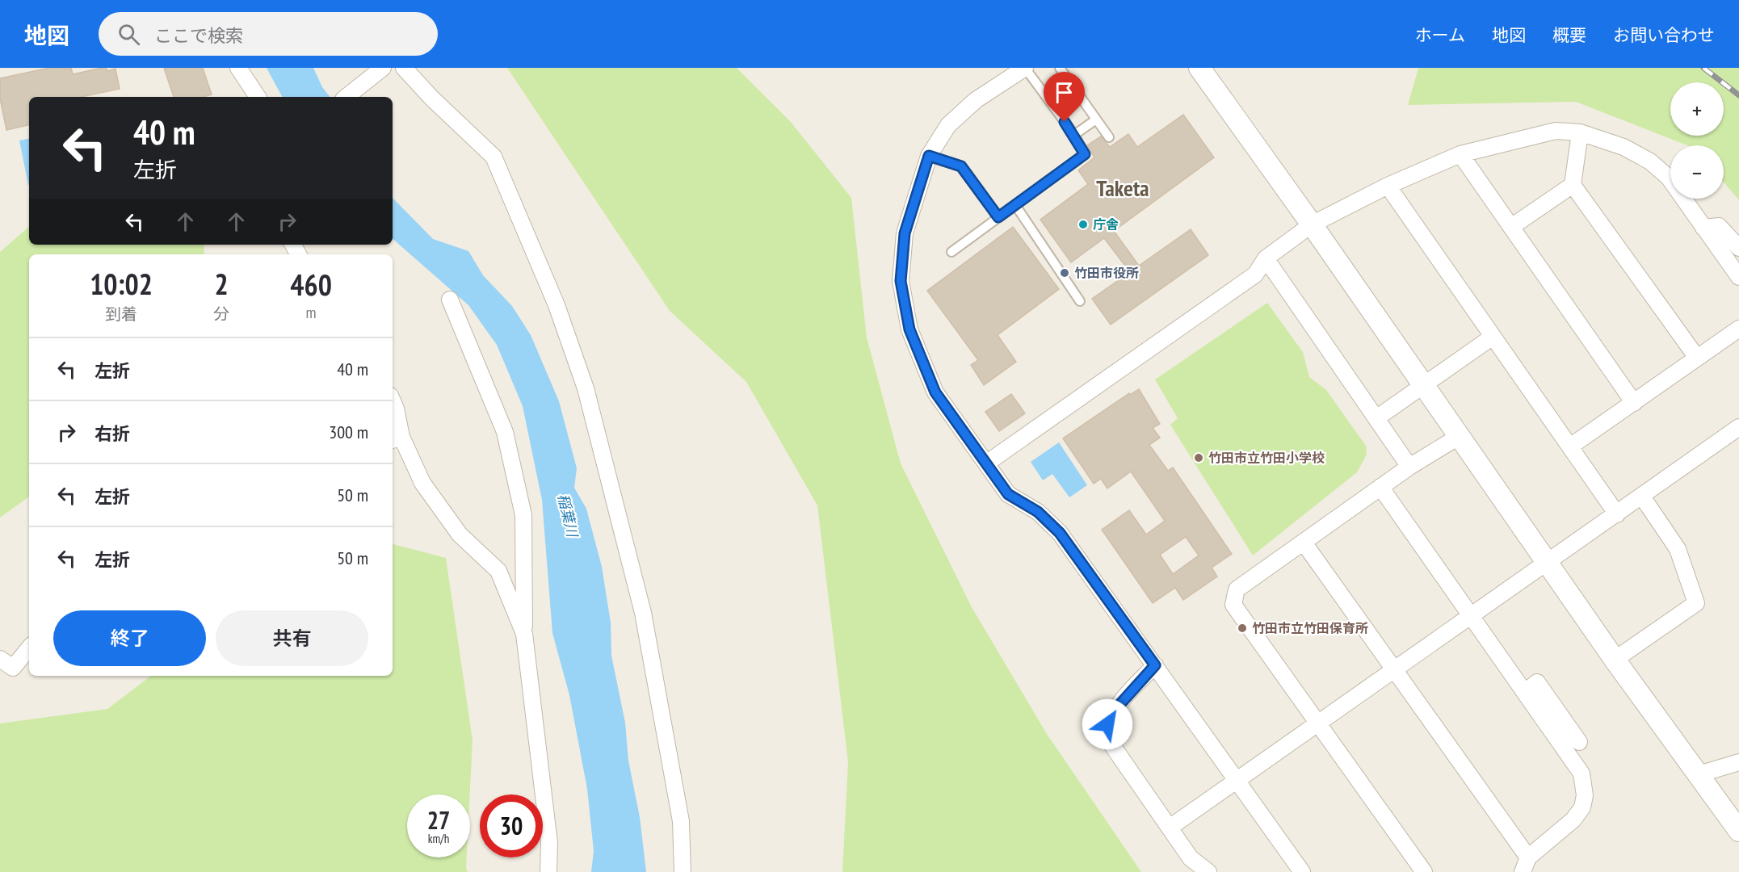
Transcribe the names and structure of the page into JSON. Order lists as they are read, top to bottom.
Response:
{
  "districts": ["Taketa"],
  "water": ["稲葉川"],
  "places": [
    "庁舎",
    "竹田市役所",
    "竹田市立竹田小学校",
    "竹田市立竹田保育所"
  ],
  "page": {
    "header": "地図",
    "search": "ここで検索",
    "nav": [
      "ホーム",
      "地図",
      "概要",
      "お問い合わせ"
    ],
    "map_buttons": ["+", "−"],
    "turn": ["40 m", "左折"],
    "eta": [
      "10:02",
      "到着",
      "2",
      "分",
      "460",
      "m"
    ],
    "list": [
      {
        "name": "左折",
        "value": "40 m"
      },
      {
        "name": "右折",
        "value": "300 m"
      },
      {
        "name": "左折",
        "value": "50 m"
      },
      {
        "name": "左折",
        "value": "50 m"
      }
    ],
    "buttons": ["終了", "共有"],
    "speed": "27 km/h",
    "limit": "30"
  }
}
